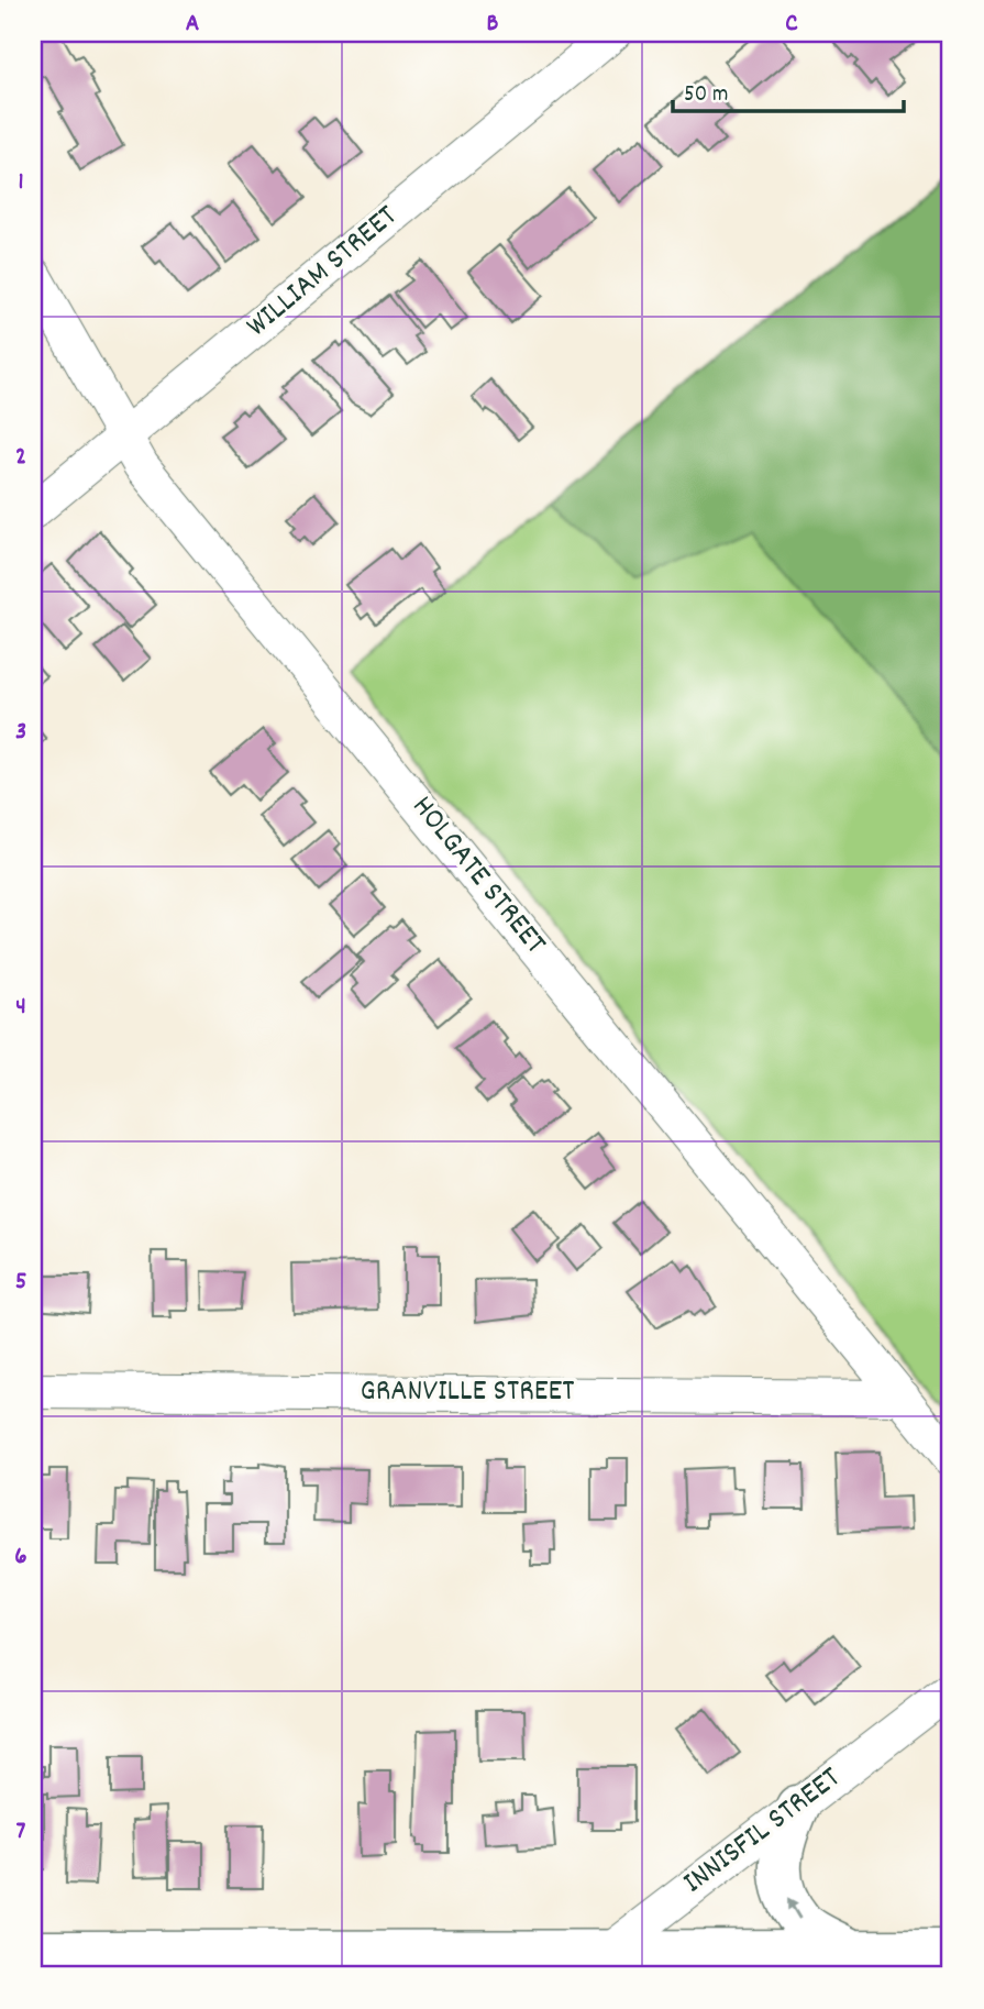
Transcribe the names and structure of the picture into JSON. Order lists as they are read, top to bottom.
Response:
{
  "streets": {
    "street": [
      "WILLIAM STREET",
      "HOLGATE STREET",
      "GRANVILLE STREET",
      "INNISFIL STREET"
    ]
  },
  "crossings": [
    ["WILLIAM STREET", "HOLGATE STREET"],
    ["HOLGATE STREET", "GRANVILLE STREET"]
  ],
  "scale_bar": "50 m",
  "grid": {
    "columns": ["A", "B", "C"],
    "rows": [
      "1",
      "2",
      "3",
      "4",
      "5",
      "6",
      "7"
    ]
  }
}
